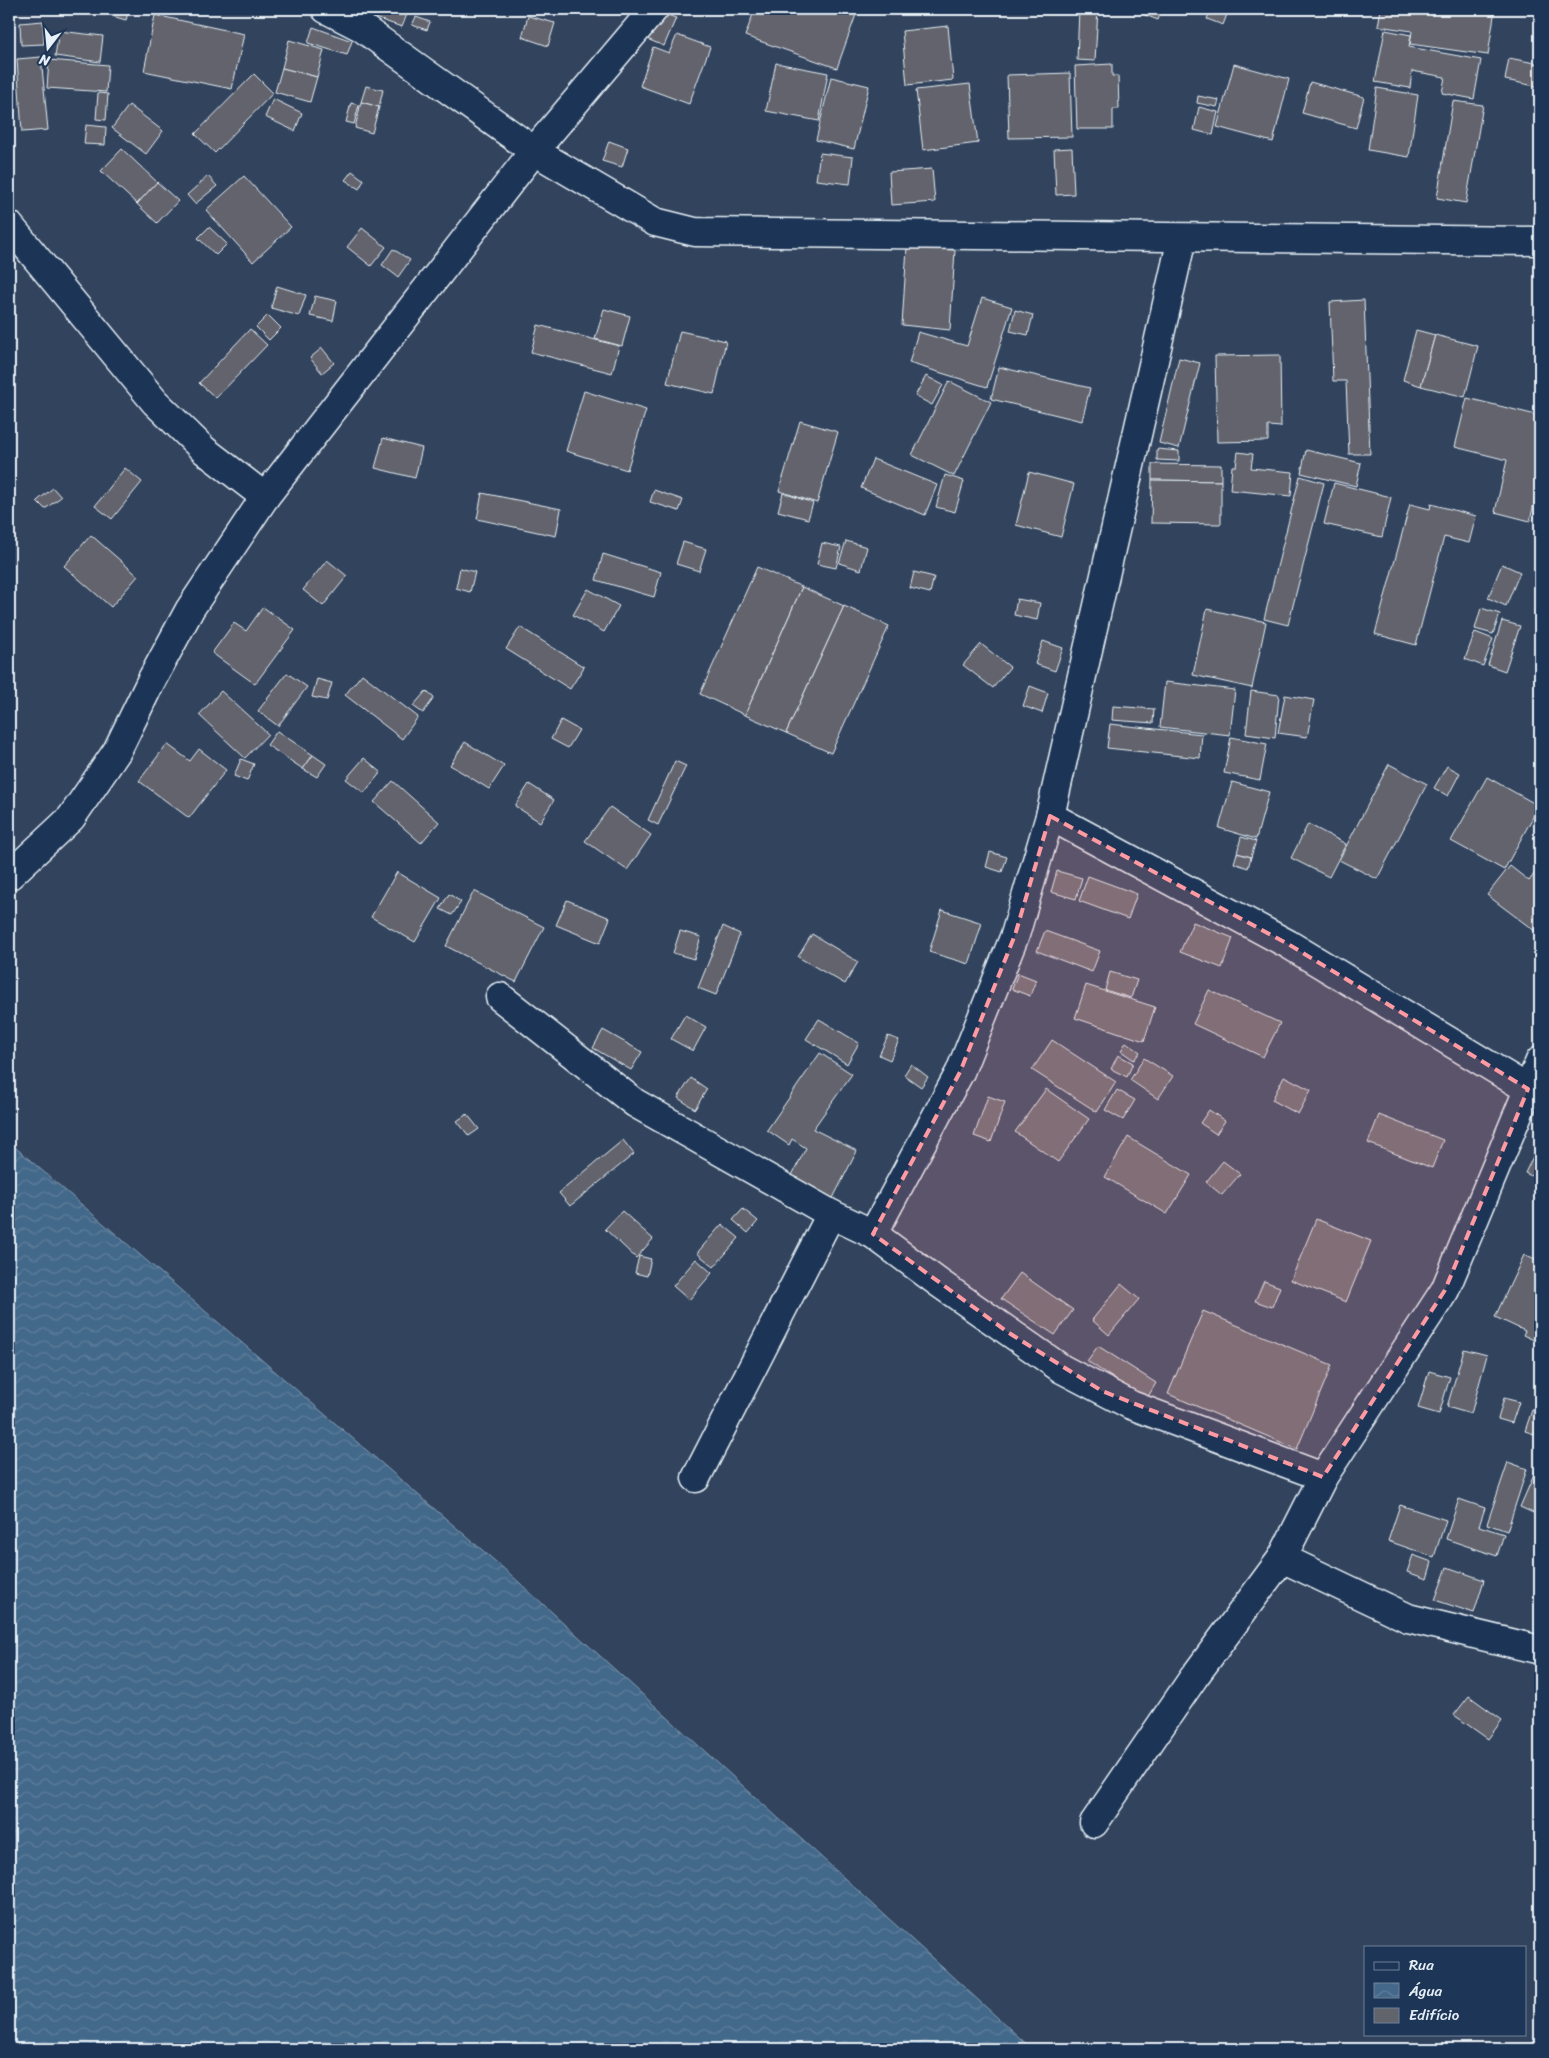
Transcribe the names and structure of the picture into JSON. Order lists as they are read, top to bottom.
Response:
{
  "legend": ["Rua", "Água", "Edifício"],
  "north": "bottom"
}
